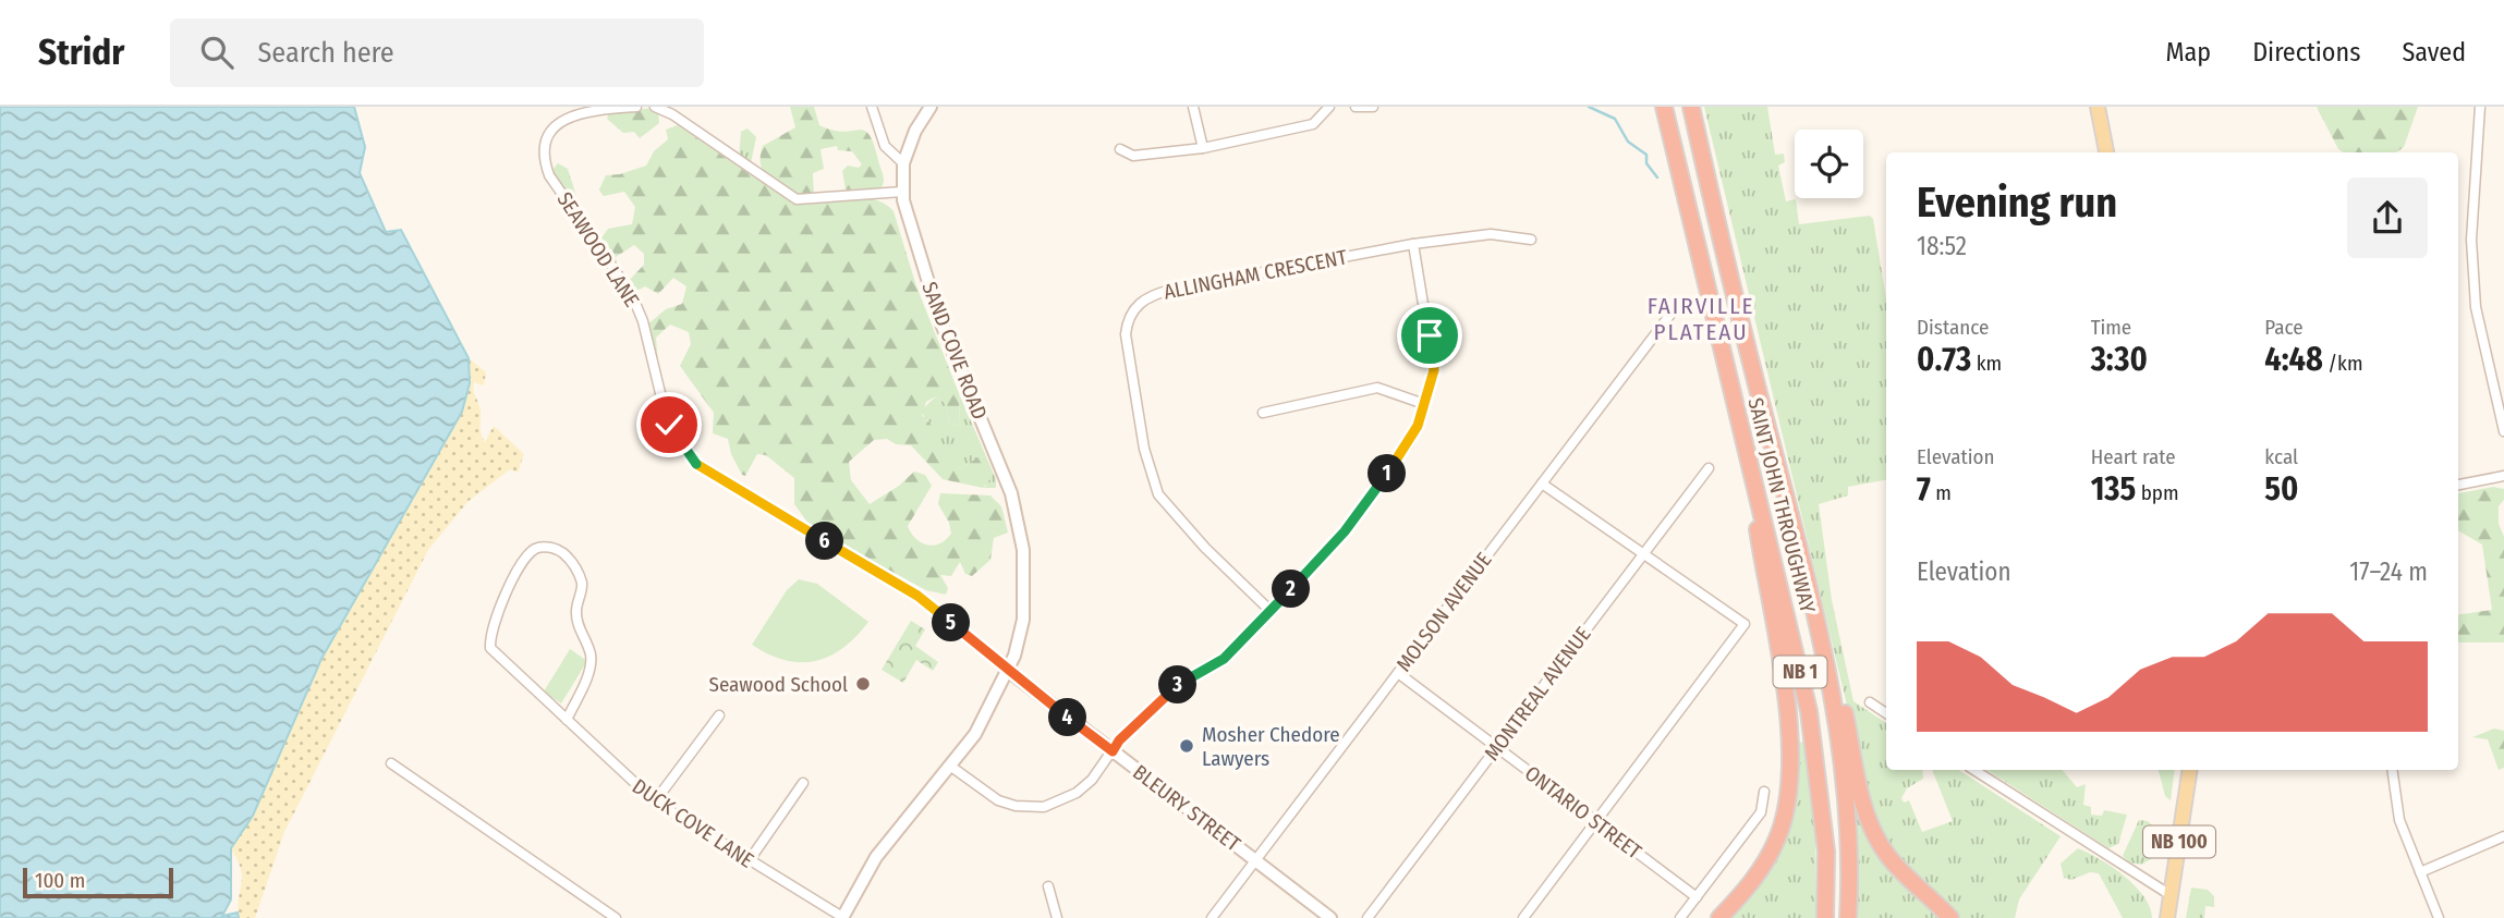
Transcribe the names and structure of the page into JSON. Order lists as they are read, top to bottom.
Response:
{
  "streets": {
    "highway": ["SAINT JOHN THROUGHWAY", "NB 1"],
    "main road": ["NB 100"],
    "street": [
      "SEAWOOD LANE",
      "ALLINGHAM CRESCENT",
      "SAND COVE ROAD",
      "MOLSON AVENUE",
      "MONTREAL AVENUE",
      "BLEURY STREET",
      "ONTARIO STREET",
      "DUCK COVE LANE"
    ]
  },
  "crossings": [
    ["SEAWOOD LANE", "SAND COVE ROAD"],
    ["SEAWOOD LANE", "BLEURY STREET"],
    ["SAND COVE ROAD", "BLEURY STREET"],
    ["SAND COVE ROAD", "DUCK COVE LANE"],
    ["MOLSON AVENUE", "BLEURY STREET"],
    ["MOLSON AVENUE", "ONTARIO STREET"],
    ["MONTREAL AVENUE", "ONTARIO STREET"]
  ],
  "districts": ["FAIRVILLE PLATEAU"],
  "places": ["Seawood School", "Mosher Chedore Lawyers"],
  "scale_bar": "100 m",
  "page": {
    "header": "Stridr",
    "search": "Search here",
    "nav": ["Map", "Directions", "Saved"],
    "heading": ["Evening run", "18:52"],
    "stats": [
      ["Distance", "0.73 km"],
      ["Time", "3:30"],
      ["Pace", "4:48 /km"],
      ["Elevation", "7 m"],
      ["Heart rate", "135 bpm"],
      ["kcal", "50"]
    ],
    "pins": [
      "1",
      "6",
      "2",
      "5",
      "3",
      "4"
    ],
    "chart": ["Elevation", "17–24 m"],
    "scale": "100 m"
  }
}
